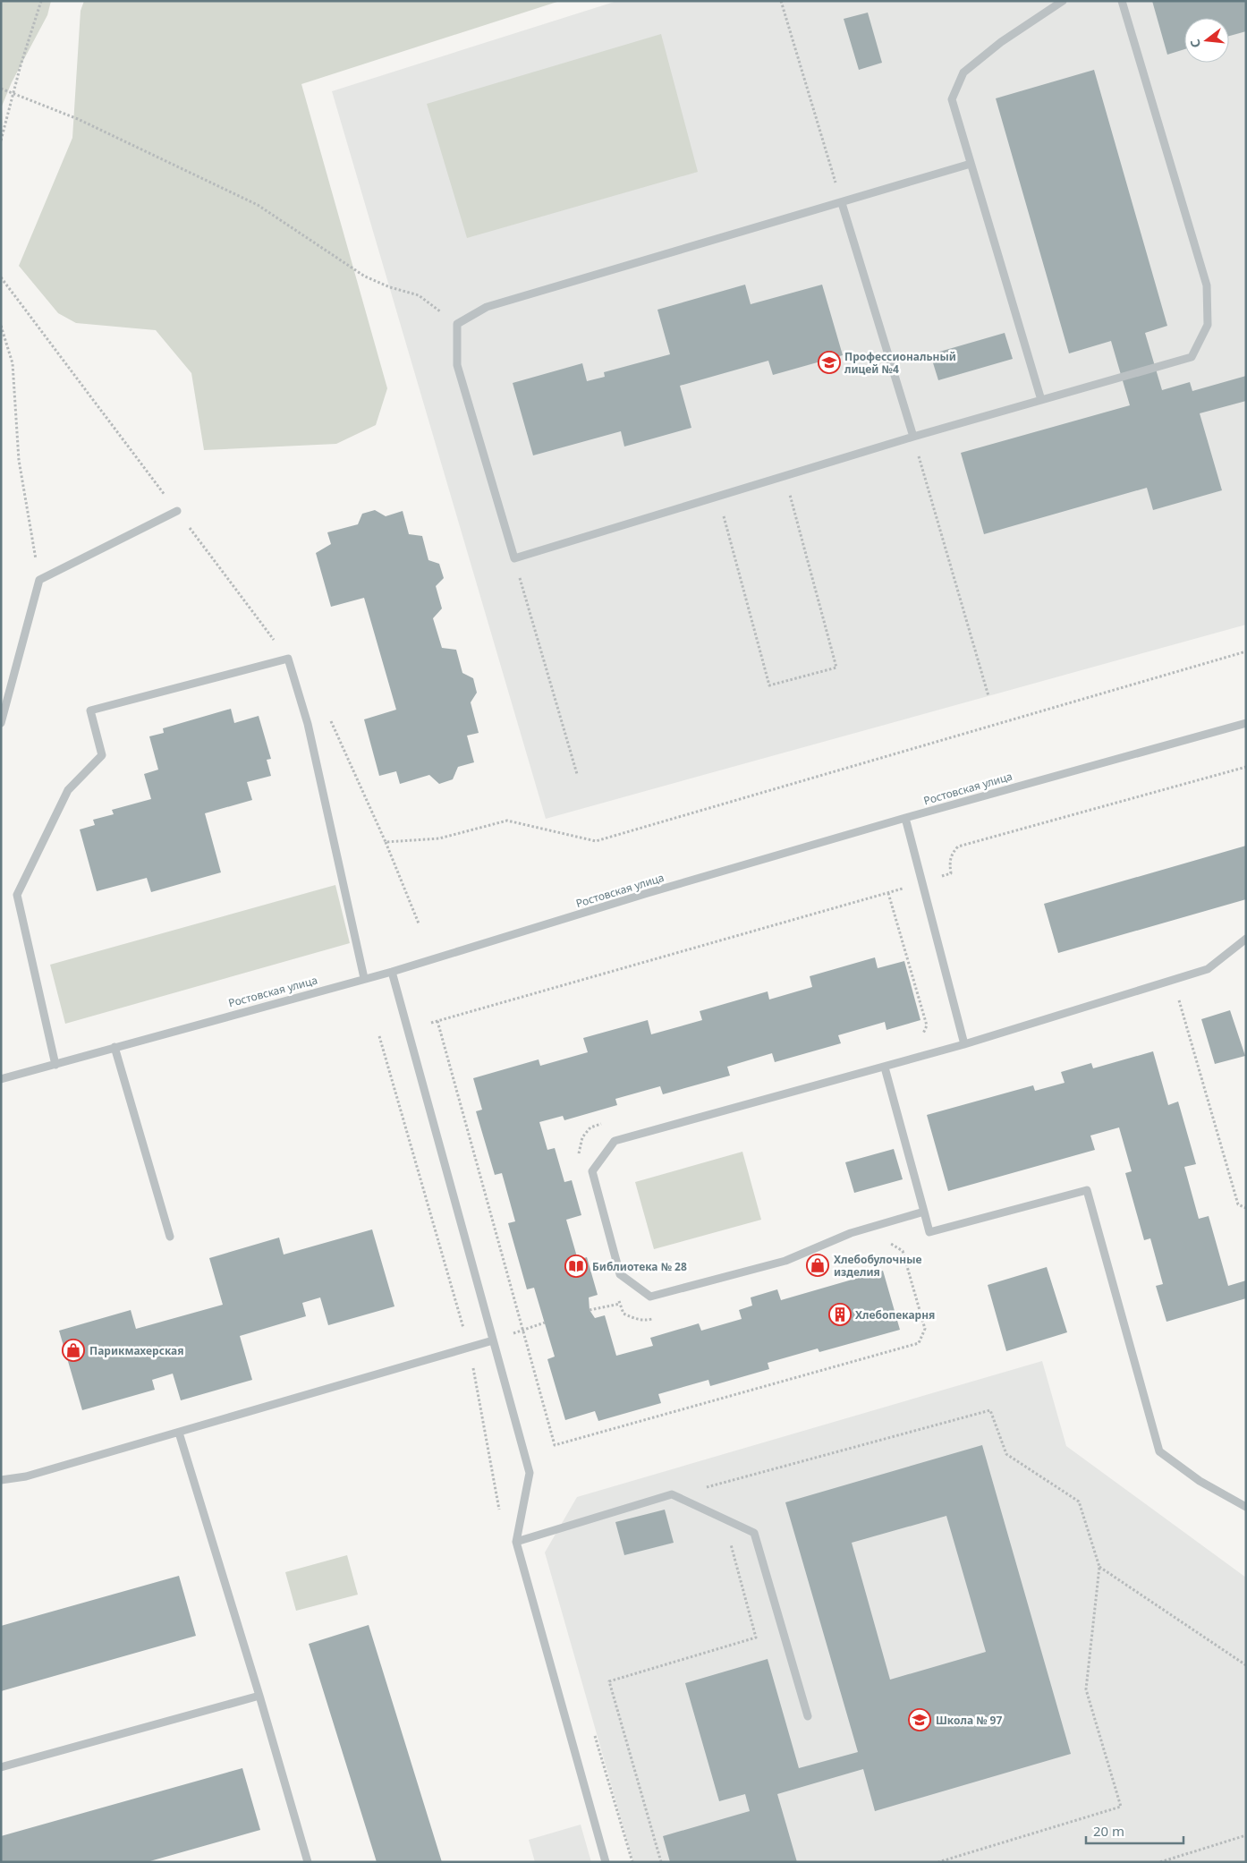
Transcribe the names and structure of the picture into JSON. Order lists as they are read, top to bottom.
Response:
{
  "streets": {
    "street": ["Ростовская улица"]
  },
  "places": {
    "school or university": ["Профессиональный лицей №4", "Школа № 97"],
    "shop": ["Хлебобулочные изделия", "Парикмахерская"],
    "library": ["Библиотека № 28"],
    "building": ["Хлебопекарня"]
  },
  "scale_bar": "20 m",
  "north": "left"
}
